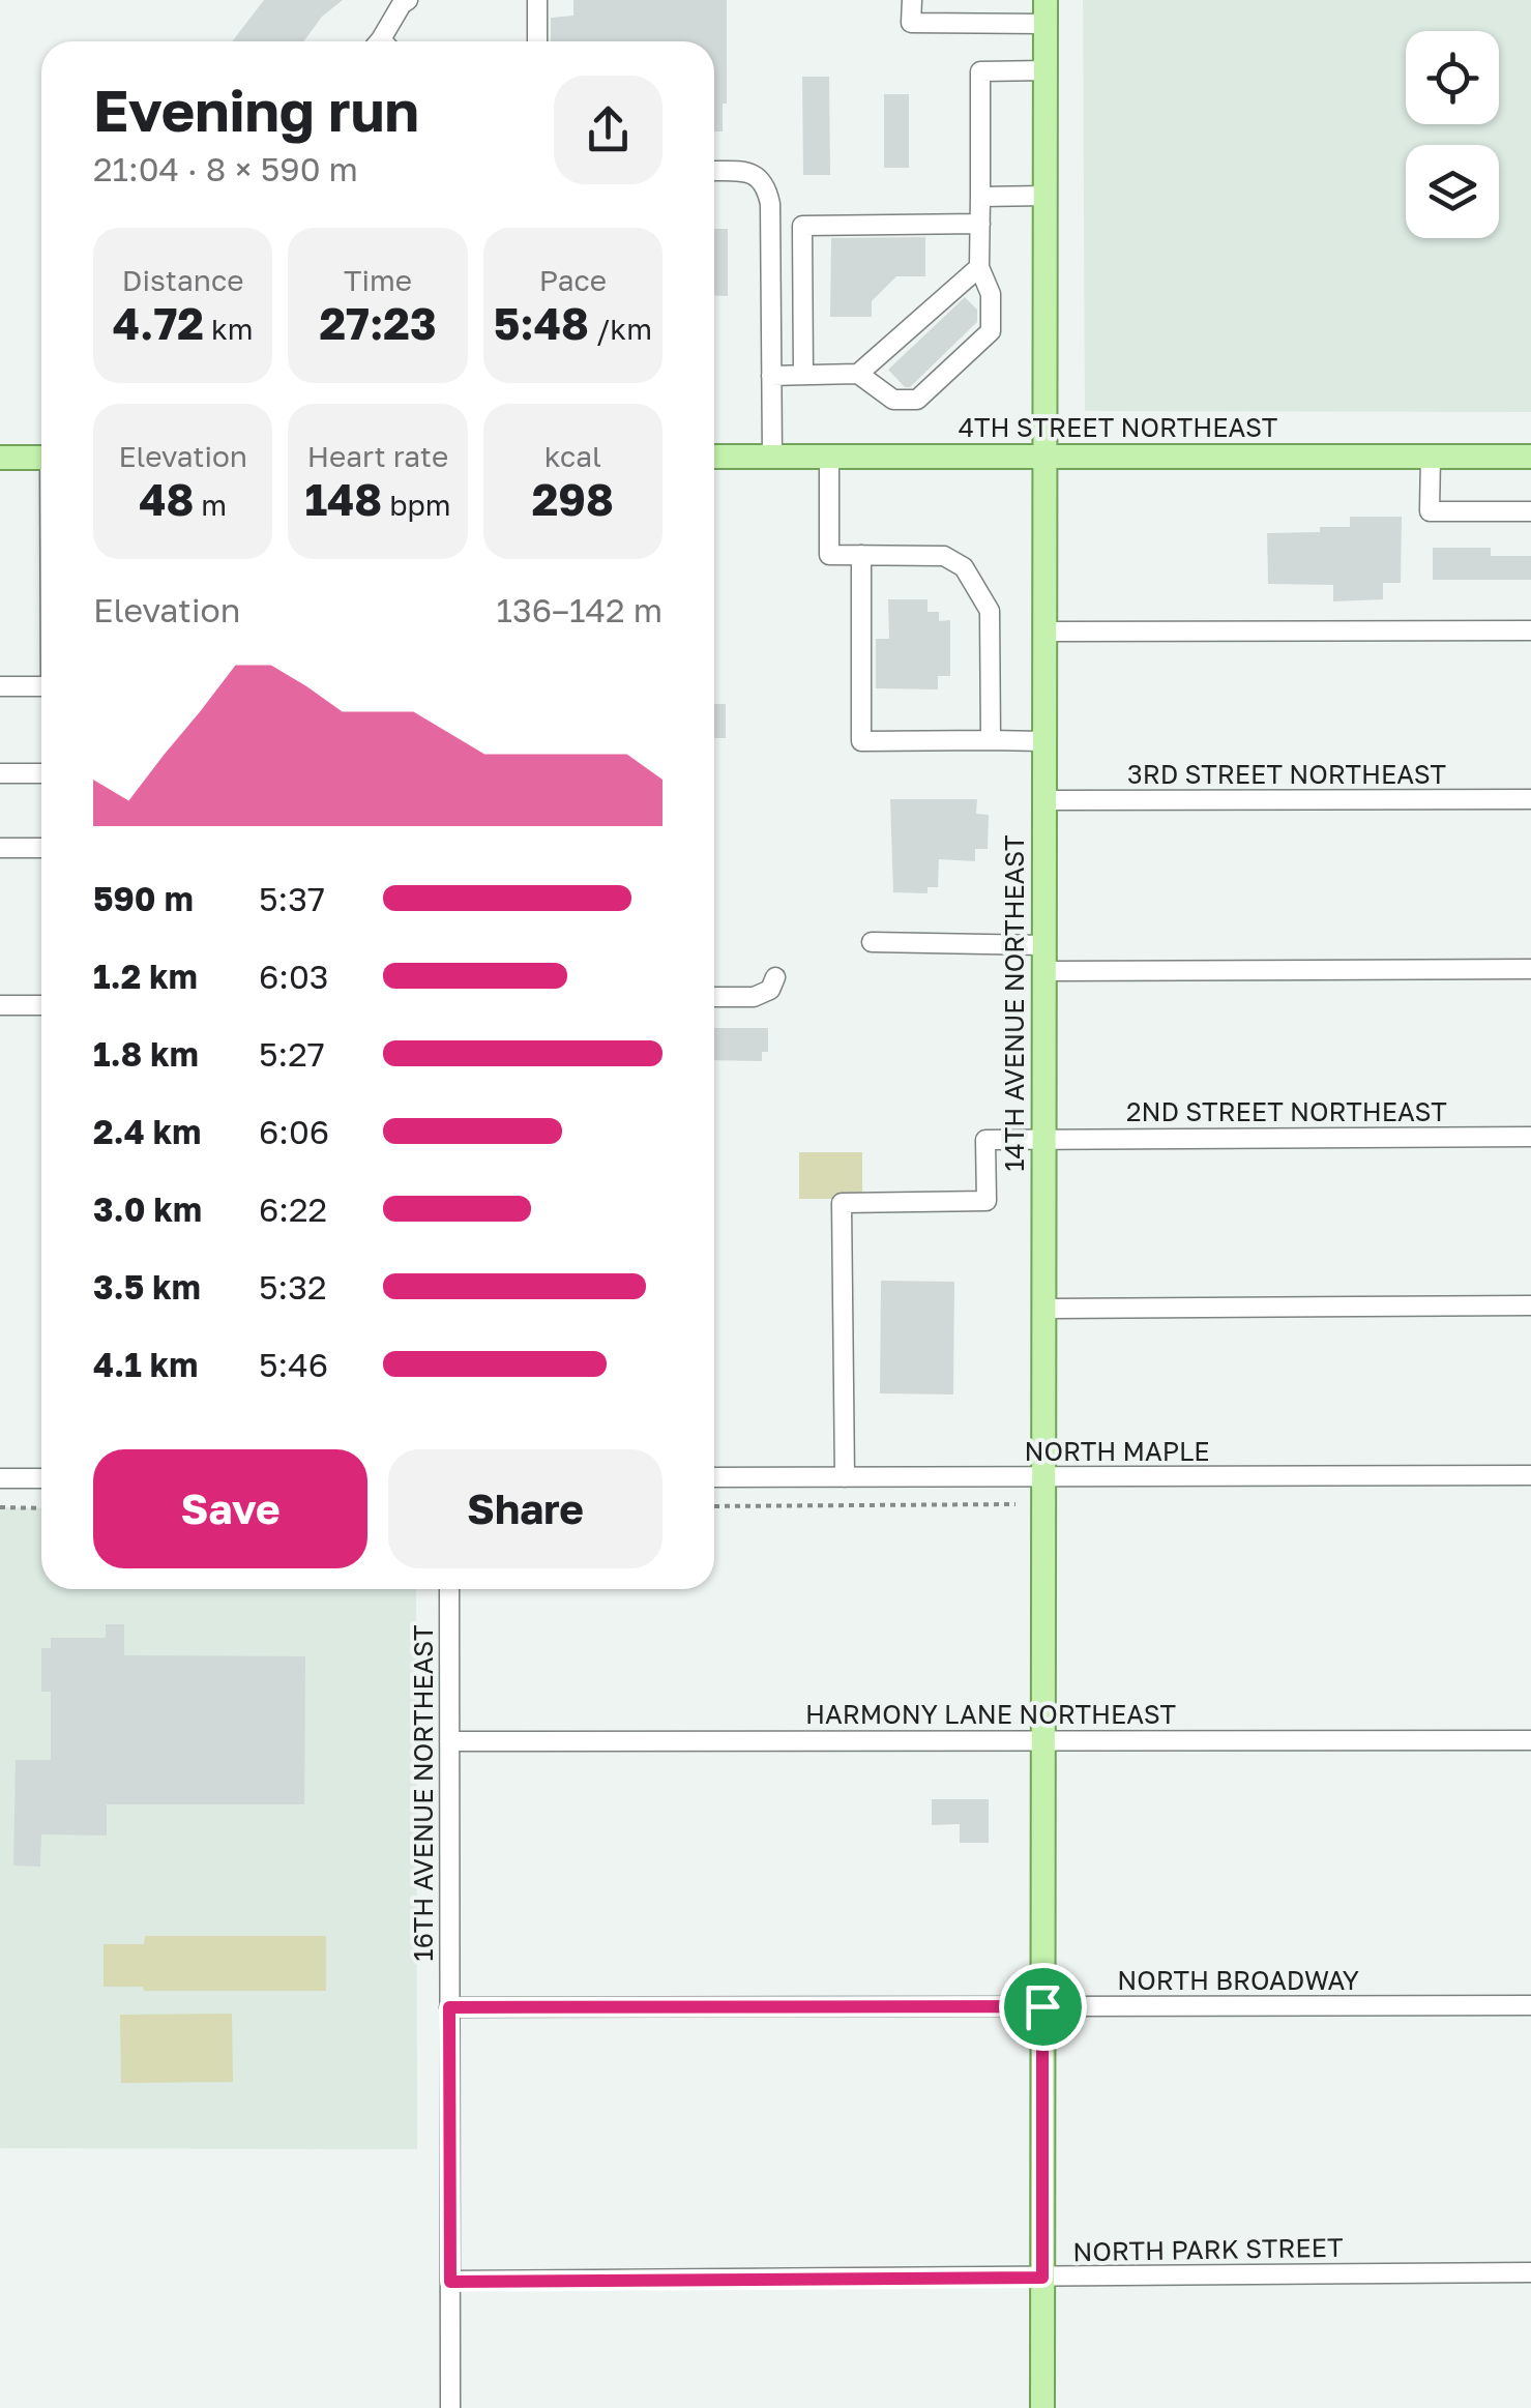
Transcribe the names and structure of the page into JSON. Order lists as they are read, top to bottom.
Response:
{
  "streets": {
    "main road": ["4TH STREET NORTHEAST", "14TH AVENUE NORTHEAST"],
    "street": [
      "3RD STREET NORTHEAST",
      "2ND STREET NORTHEAST",
      "NORTH MAPLE",
      "HARMONY LANE NORTHEAST",
      "16TH AVENUE NORTHEAST",
      "NORTH BROADWAY",
      "NORTH PARK STREET"
    ]
  },
  "crossings": [
    ["4TH STREET NORTHEAST", "14TH AVENUE NORTHEAST"],
    ["3RD STREET NORTHEAST", "14TH AVENUE NORTHEAST"],
    ["14TH AVENUE NORTHEAST", "2ND STREET NORTHEAST"],
    ["14TH AVENUE NORTHEAST", "NORTH MAPLE"],
    ["14TH AVENUE NORTHEAST", "HARMONY LANE NORTHEAST"],
    ["14TH AVENUE NORTHEAST", "NORTH BROADWAY"],
    ["14TH AVENUE NORTHEAST", "NORTH PARK STREET"],
    ["2ND STREET NORTHEAST", "NORTH MAPLE"],
    ["HARMONY LANE NORTHEAST", "16TH AVENUE NORTHEAST"],
    ["16TH AVENUE NORTHEAST", "NORTH BROADWAY"],
    ["16TH AVENUE NORTHEAST", "NORTH PARK STREET"]
  ],
  "page": {
    "heading": ["Evening run", "21:04 · 8 × 590 m"],
    "stats": [
      ["Distance", "4.72 km"],
      ["Time", "27:23"],
      ["Pace", "5:48 /km"],
      ["Elevation", "48 m"],
      ["Heart rate", "148 bpm"],
      ["kcal", "298"]
    ],
    "chart": ["Elevation", "136–142 m"],
    "list": [
      {
        "name": "590 m",
        "note": "5:37"
      },
      {
        "name": "1.2 km",
        "note": "6:03"
      },
      {
        "name": "1.8 km",
        "note": "5:27"
      },
      {
        "name": "2.4 km",
        "note": "6:06"
      },
      {
        "name": "3.0 km",
        "note": "6:22"
      },
      {
        "name": "3.5 km",
        "note": "5:32"
      },
      {
        "name": "4.1 km",
        "note": "5:46"
      }
    ],
    "buttons": ["Save", "Share"]
  }
}
